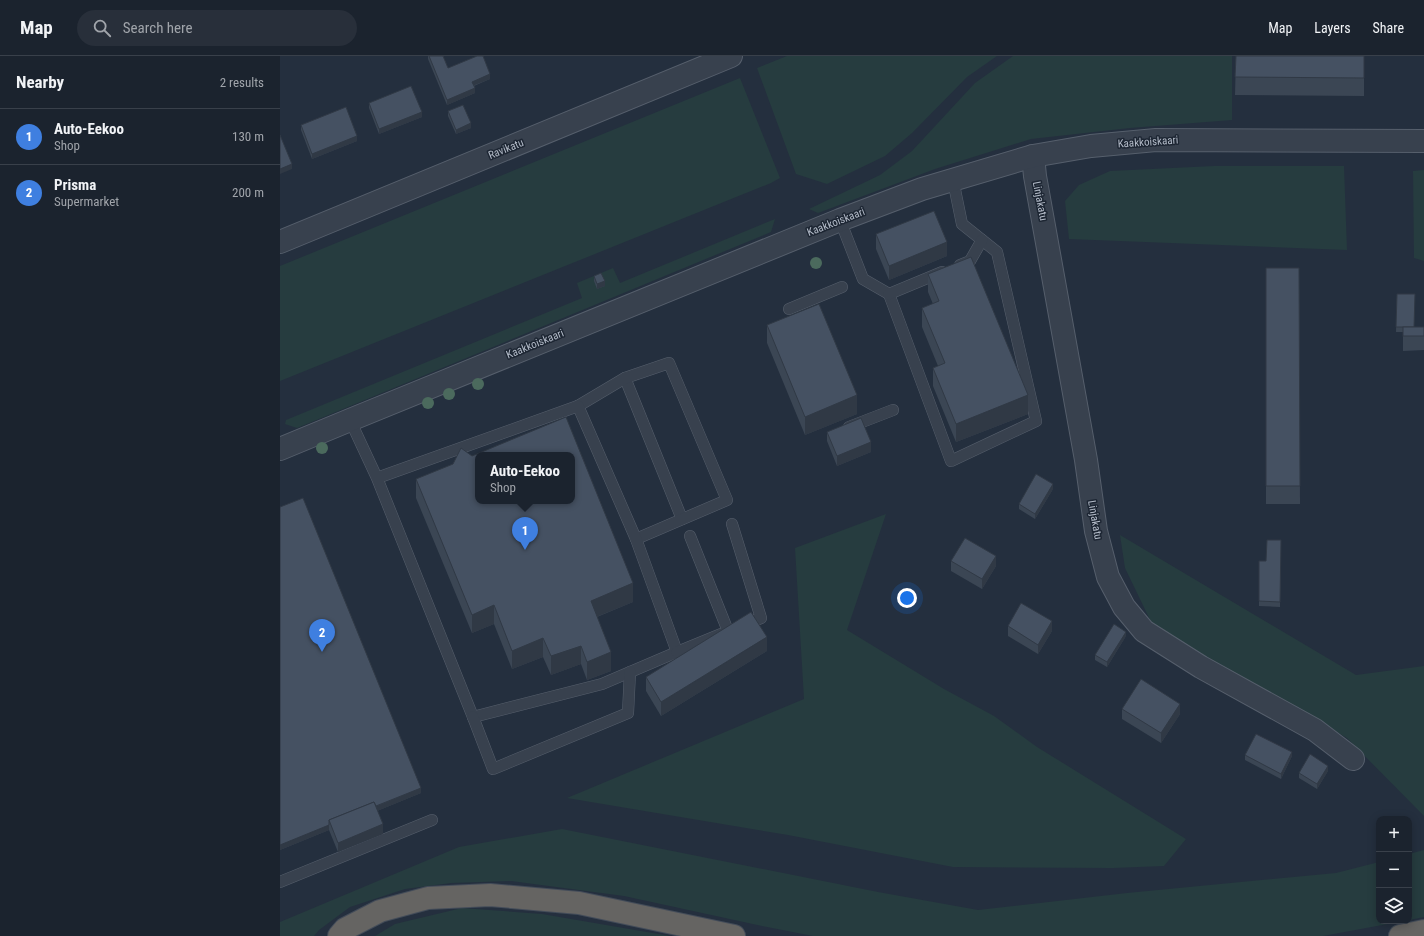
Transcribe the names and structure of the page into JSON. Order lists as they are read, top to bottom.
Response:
{
  "streets": {
    "street": ["Kaakkoiskaari", "Ravikatu", "Linjakatu"]
  },
  "crossings": [
    ["Kaakkoiskaari", "Linjakatu"]
  ],
  "page": {
    "header": "Map",
    "search": "Search here",
    "nav": ["Map", "Layers", "Share"],
    "heading": ["Nearby", "2 results"],
    "list": [
      {
        "mark": "1",
        "name": "Auto-Eekoo",
        "note": "Shop",
        "value": "130 m"
      },
      {
        "mark": "2",
        "name": "Prisma",
        "note": "Supermarket",
        "value": "200 m"
      }
    ],
    "popup": ["Auto-Eekoo", "Shop"],
    "pins": ["1", "2"],
    "map_buttons": ["+", "−"]
  }
}
